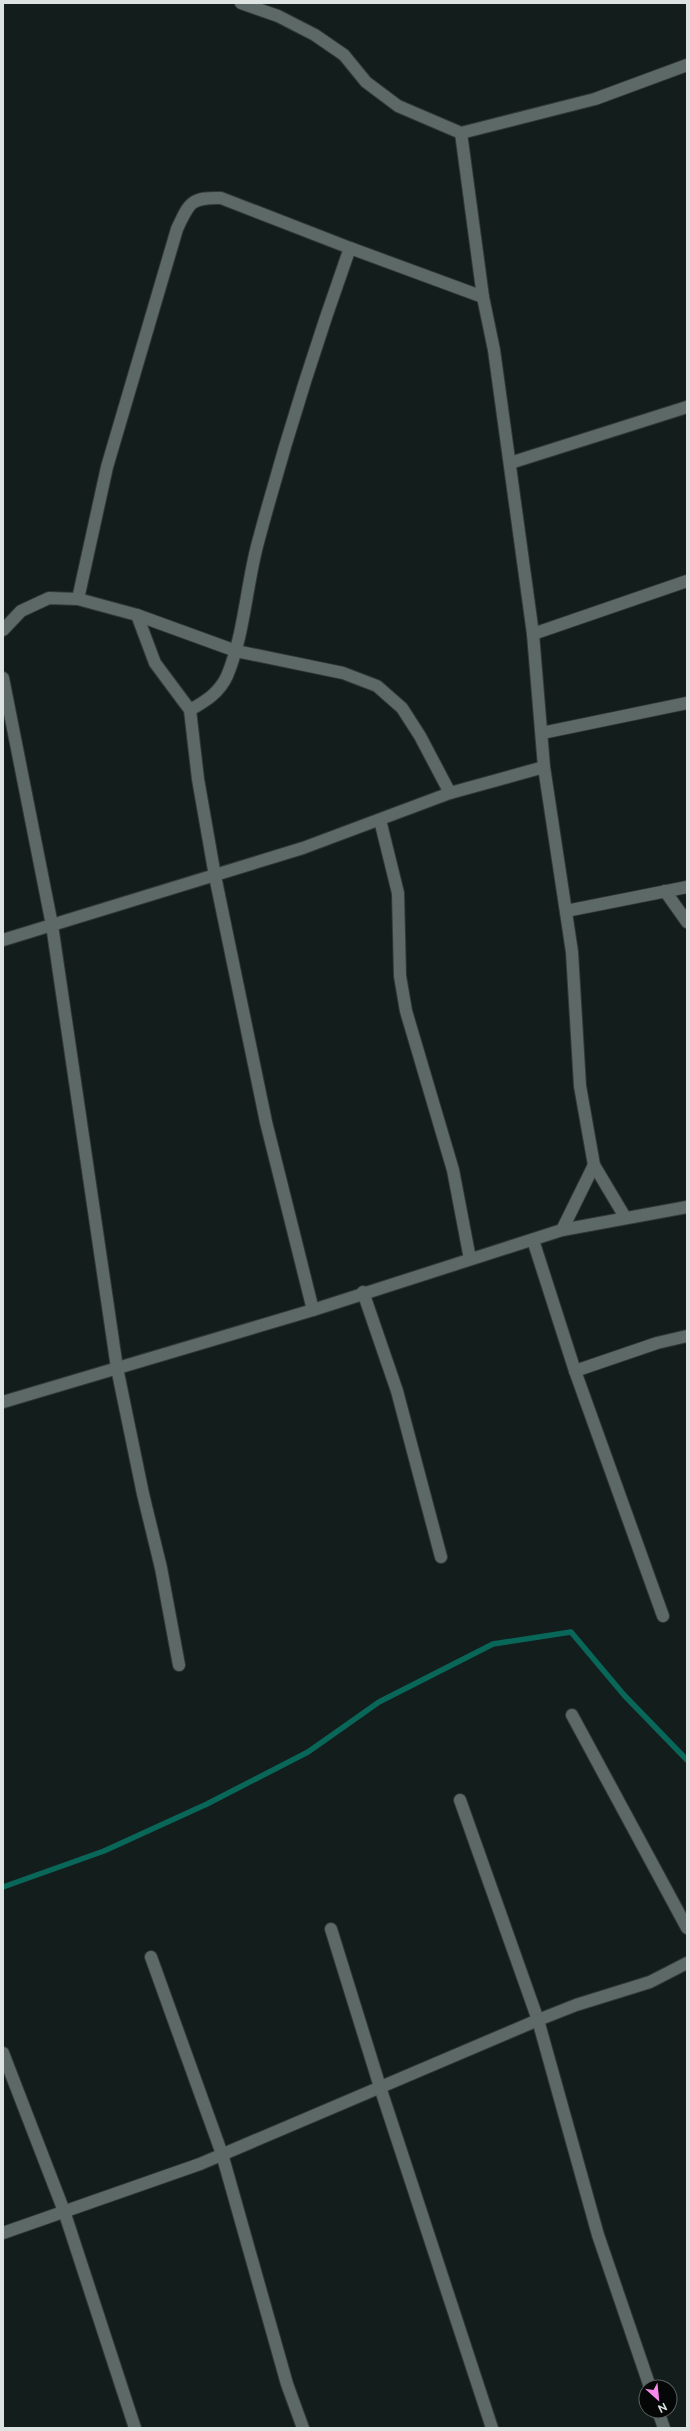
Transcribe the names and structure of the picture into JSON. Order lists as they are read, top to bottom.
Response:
{
  "north": "bottom right"
}
